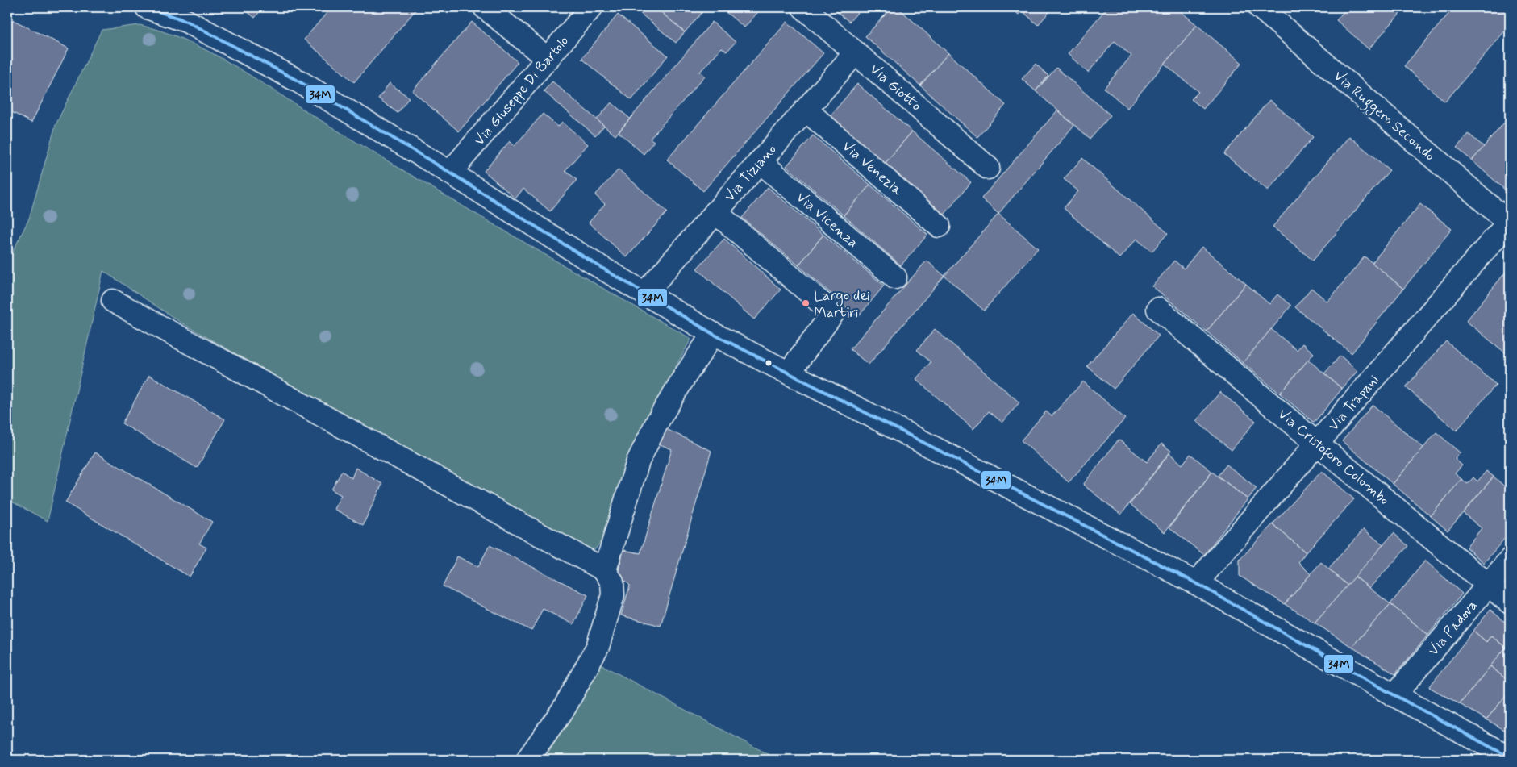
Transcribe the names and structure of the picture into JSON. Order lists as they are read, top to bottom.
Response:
{
  "streets": {
    "street": [
      "Via Giotto",
      "Via Giuseppe Di Bartolo",
      "Via Ruggero Secondo",
      "Via Venezia",
      "Via Tiziano",
      "Via Vicenza",
      "Via Trapani",
      "Via Cristoforo Colombo",
      "Via Padova"
    ]
  },
  "crossings": [
    ["Via Giotto", "Via Tiziano"],
    ["Via Ruggero Secondo", "Via Trapani"],
    ["Via Venezia", "Via Tiziano"],
    ["Via Tiziano", "Via Vicenza"],
    ["Via Trapani", "Via Cristoforo Colombo"],
    ["Via Cristoforo Colombo", "Via Padova"]
  ],
  "places": ["Largo dei Martiri"],
  "lines": ["transit line 34M"]
}
